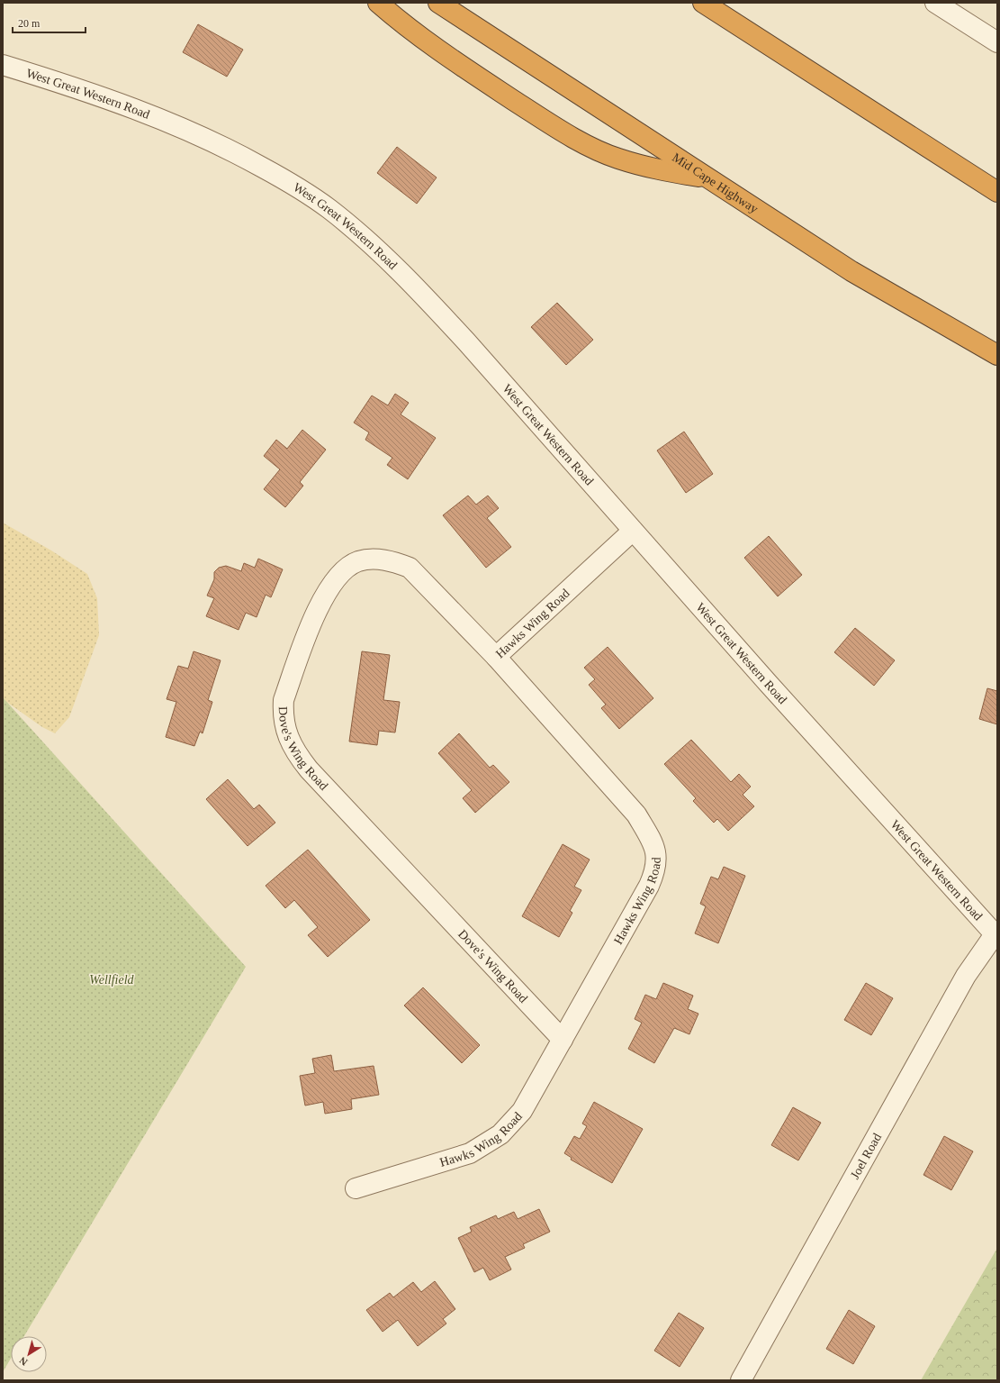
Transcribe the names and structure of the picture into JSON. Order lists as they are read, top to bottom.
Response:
{
  "streets": {
    "highway": ["Mid Cape Highway"],
    "street": [
      "West Great Western Road",
      "Hawks Wing Road",
      "Dove's Wing Road",
      "Joel Road"
    ]
  },
  "crossings": [
    ["West Great Western Road", "Hawks Wing Road"],
    ["West Great Western Road", "Joel Road"],
    ["Hawks Wing Road", "Dove's Wing Road"]
  ],
  "parks": ["Wellfield"],
  "scale_bar": "20 m",
  "north": "bottom left"
}
